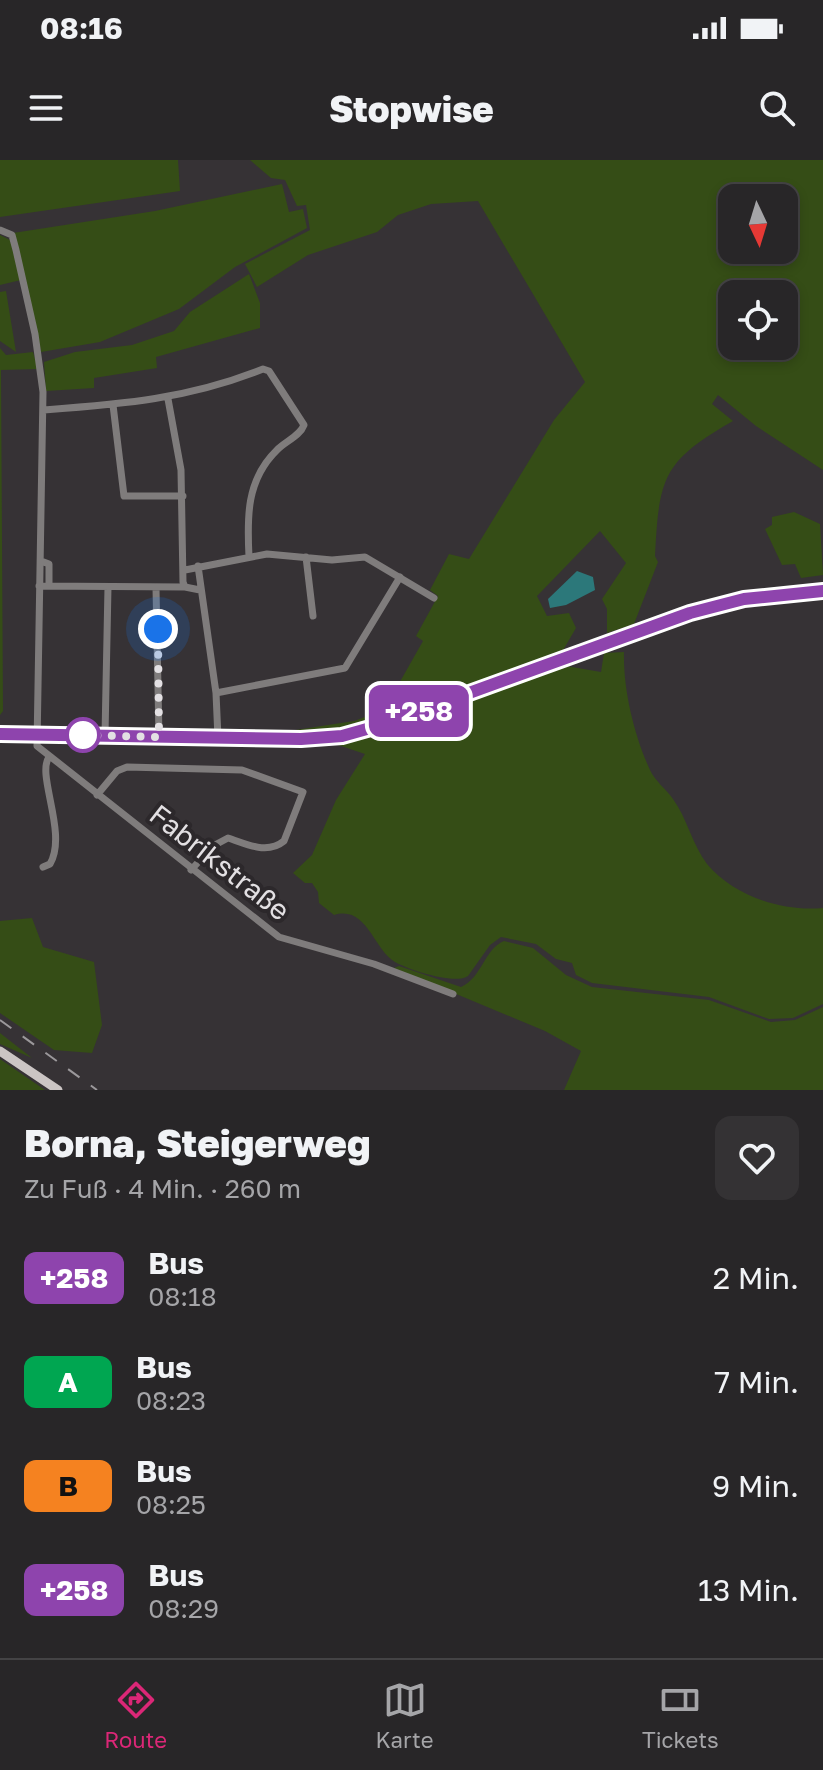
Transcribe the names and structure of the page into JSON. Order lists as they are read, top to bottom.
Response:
{
  "streets": {
    "street": ["Fabrikstraße"]
  },
  "lines": ["bus line +258"],
  "north": "bottom",
  "page": {
    "status": "08:16",
    "header": "Stopwise",
    "on_map": "+258",
    "heading": ["Borna, Steigerweg", "Zu Fuß · 4 Min. · 260 m"],
    "list": [
      {
        "mark": "+258",
        "name": "Bus",
        "note": "08:18",
        "value": "2 Min."
      },
      {
        "mark": "A",
        "name": "Bus",
        "note": "08:23",
        "value": "7 Min."
      },
      {
        "mark": "B",
        "name": "Bus",
        "note": "08:25",
        "value": "9 Min."
      },
      {
        "mark": "+258",
        "name": "Bus",
        "note": "08:29",
        "value": "13 Min."
      }
    ],
    "tabs": ["Route", "Karte", "Tickets"]
  }
}
